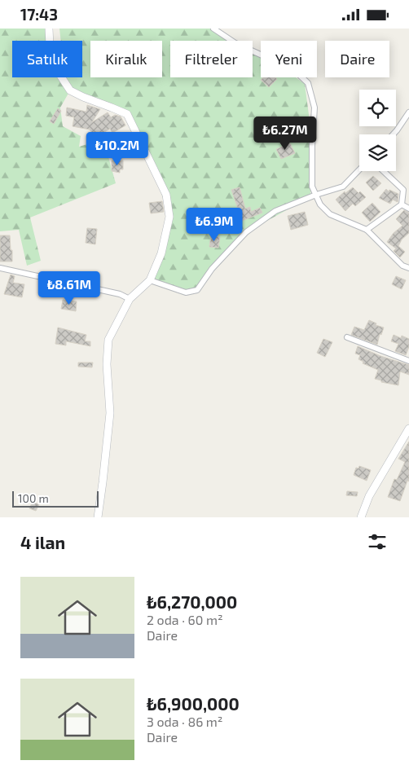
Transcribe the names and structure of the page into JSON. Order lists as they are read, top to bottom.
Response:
{
  "scale_bar": "100 m",
  "page": {
    "status": "17:43",
    "chip": [
      "Satılık",
      "Kiralık",
      "Filtreler",
      "Yeni",
      "Daire"
    ],
    "price": [
      "₺6.27M",
      "₺10.2M",
      "₺6.9M",
      "₺8.61M"
    ],
    "scale": "100 m",
    "heading": "4 ilan",
    "list": [
      {
        "name": "₺6,270,000",
        "note": "2 oda · 60 m² · Daire"
      },
      {
        "name": "₺6,900,000",
        "note": "3 oda · 86 m² · Daire"
      }
    ]
  }
}
